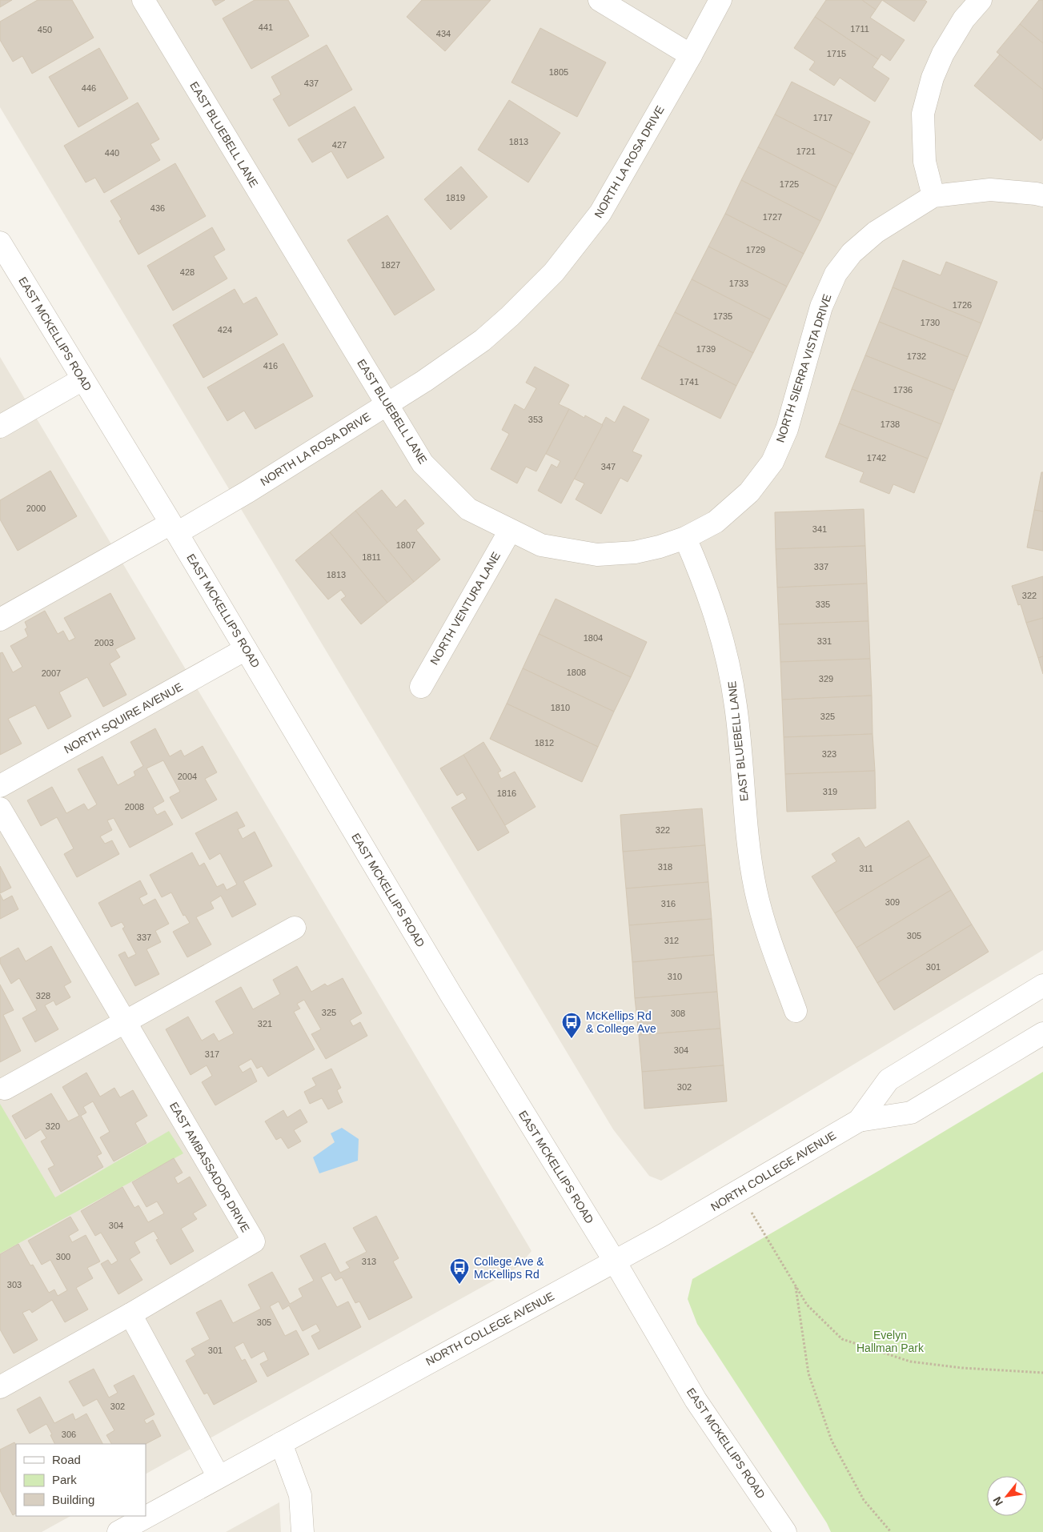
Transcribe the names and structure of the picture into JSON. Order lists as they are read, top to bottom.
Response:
{
  "streets": {
    "street": [
      "EAST BLUEBELL LANE",
      "NORTH LA ROSA DRIVE",
      "EAST MCKELLIPS ROAD",
      "NORTH SIERRA VISTA DRIVE",
      "NORTH VENTURA LANE",
      "NORTH SQUIRE AVENUE",
      "EAST AMBASSADOR DRIVE",
      "NORTH COLLEGE AVENUE"
    ]
  },
  "crossings": [
    ["EAST BLUEBELL LANE", "NORTH LA ROSA DRIVE"],
    ["EAST BLUEBELL LANE", "NORTH SIERRA VISTA DRIVE"],
    ["EAST BLUEBELL LANE", "NORTH VENTURA LANE"],
    ["NORTH LA ROSA DRIVE", "EAST MCKELLIPS ROAD"],
    ["EAST MCKELLIPS ROAD", "NORTH SQUIRE AVENUE"],
    ["EAST MCKELLIPS ROAD", "NORTH COLLEGE AVENUE"]
  ],
  "parks": ["Evelyn Hallman Park"],
  "places": {
    "bus stop": ["McKellips Rd & College Ave", "College Ave & McKellips Rd"]
  },
  "house_numbers": [
    "441",
    "1711",
    "450",
    "434",
    "1715",
    "1805",
    "437",
    "446",
    "1717",
    "1813",
    "427",
    "1721",
    "440",
    "1725",
    "1819",
    "436",
    "1727",
    "1729",
    "1827",
    "428",
    "1733",
    "1726",
    "1735",
    "1730",
    "424",
    "1739",
    "1732",
    "416",
    "1741",
    "1736",
    "353",
    "1738",
    "1742",
    "347",
    "2000",
    "341",
    "1807",
    "1811",
    "337",
    "1813",
    "322",
    "335",
    "1804",
    "331",
    "2003",
    "1808",
    "2007",
    "329",
    "1810",
    "325",
    "1812",
    "323",
    "2004",
    "319",
    "1816",
    "2008",
    "322",
    "318",
    "311",
    "309",
    "316",
    "305",
    "337",
    "312",
    "301",
    "310",
    "328",
    "325",
    "308",
    "321",
    "304",
    "317",
    "302",
    "320",
    "304",
    "300",
    "313",
    "303",
    "305",
    "301",
    "302",
    "306"
  ],
  "legend": ["Road", "Park", "Building"],
  "north": "bottom left"
}
